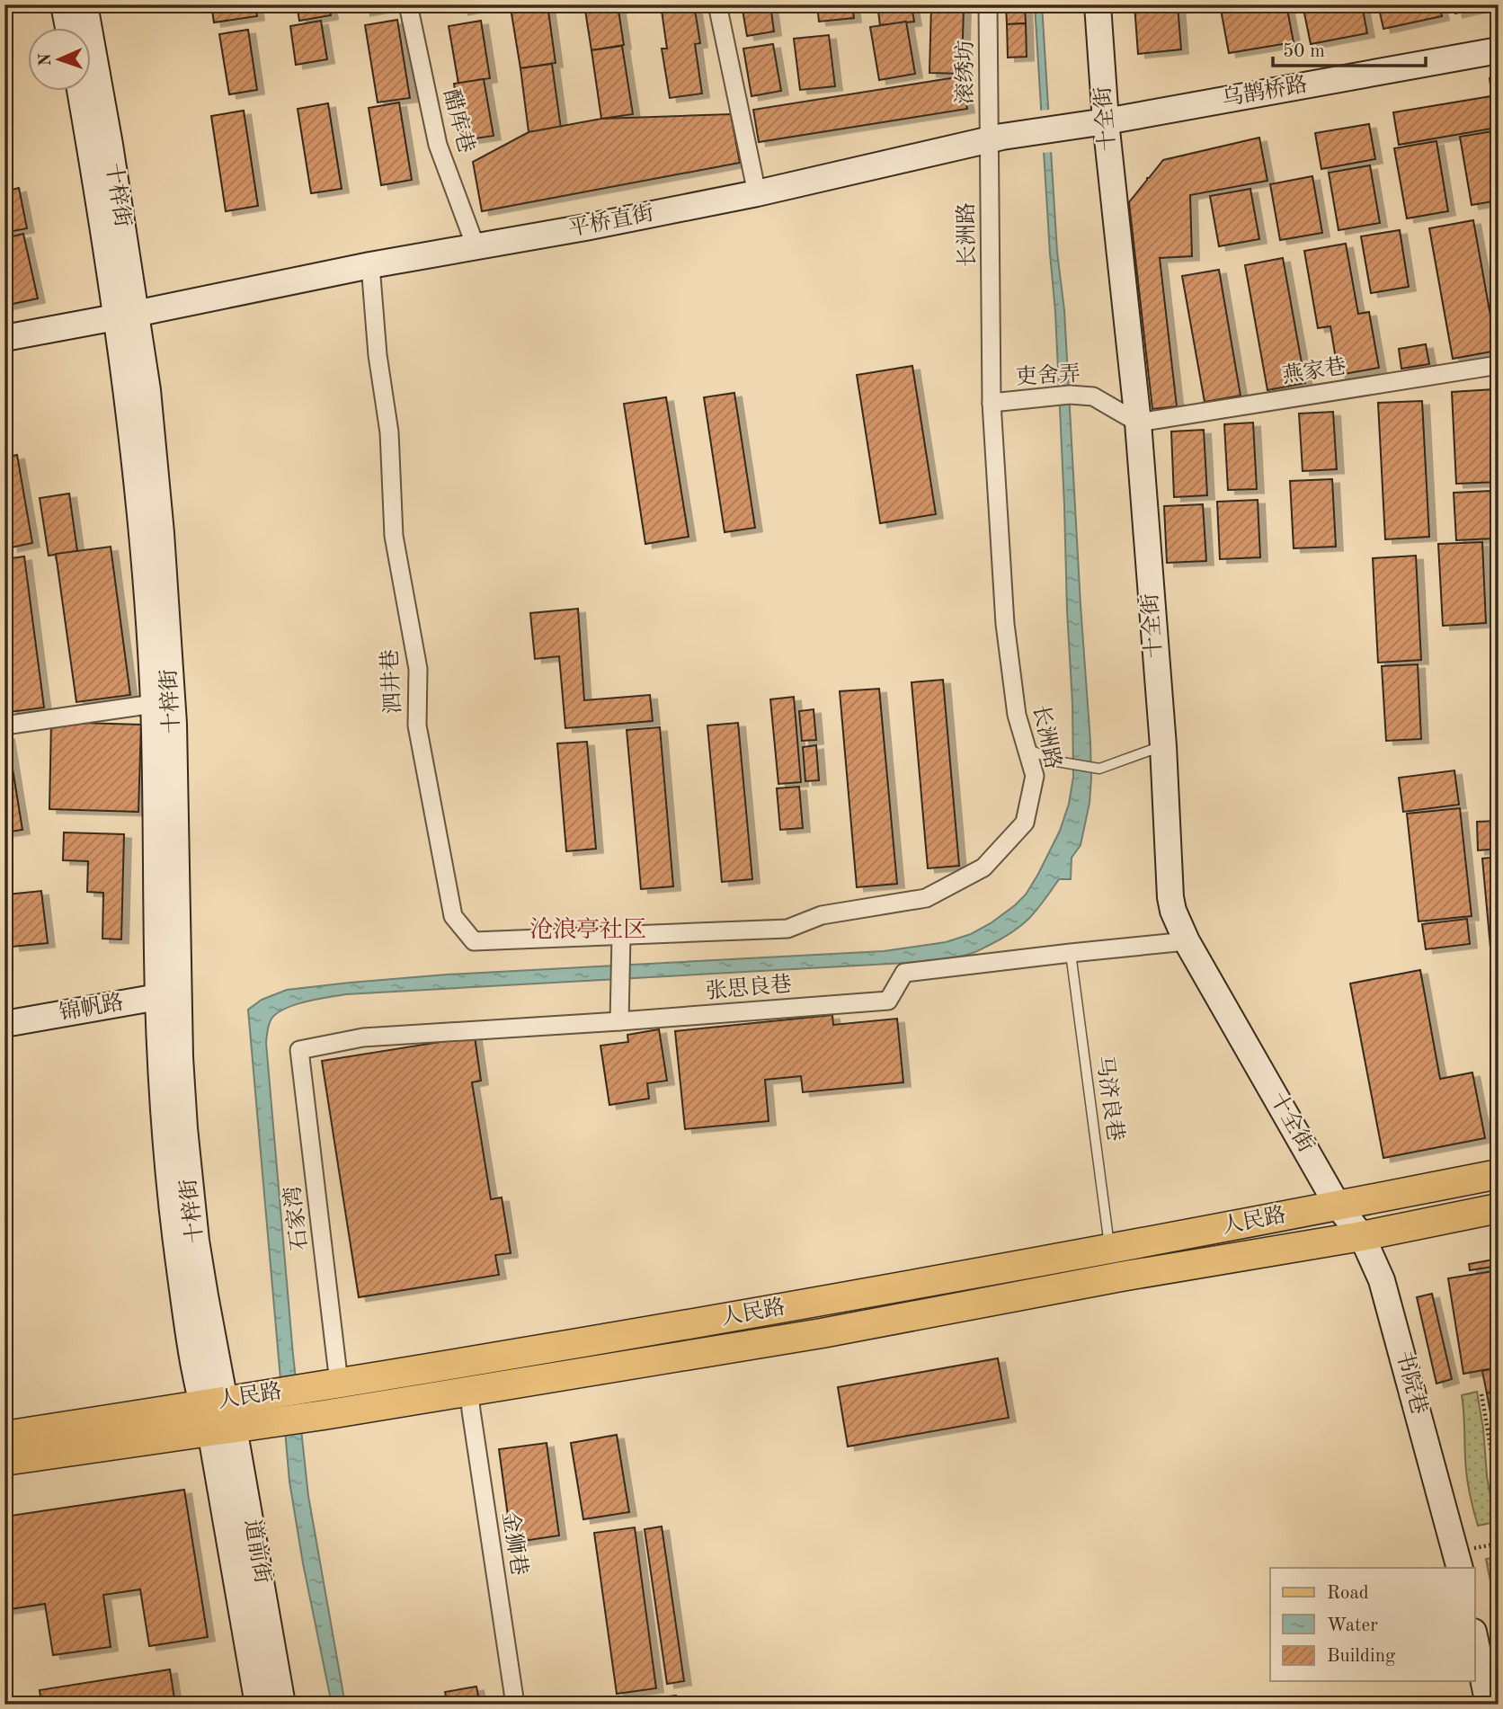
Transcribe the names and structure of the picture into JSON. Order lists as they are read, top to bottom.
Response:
{
  "streets": {
    "main road": [
      "乌鹊桥路",
      "十全街",
      "十梓街",
      "平桥直街",
      "锦帆路",
      "人民路",
      "书院巷",
      "道前街"
    ],
    "street": [
      "滚绣坊",
      "醋库巷",
      "长洲路",
      "燕家巷",
      "吏舍弄",
      "泗井巷",
      "张思良巷",
      "石家湾",
      "金狮巷"
    ],
    "lane": ["马济良巷"]
  },
  "crossings": [
    ["滚绣坊", "平桥直街"],
    ["滚绣坊", "长洲路"],
    ["乌鹊桥路", "十全街"],
    ["乌鹊桥路", "平桥直街"],
    ["十全街", "平桥直街"],
    ["十全街", "燕家巷"],
    ["十全街", "吏舍弄"],
    ["十全街", "张思良巷"],
    ["十全街", "人民路"],
    ["十全街", "书院巷"],
    ["醋库巷", "平桥直街"],
    ["十梓街", "平桥直街"],
    ["十梓街", "锦帆路"],
    ["十梓街", "人民路"],
    ["十梓街", "道前街"],
    ["平桥直街", "长洲路"],
    ["平桥直街", "泗井巷"],
    ["长洲路", "吏舍弄"],
    ["长洲路", "泗井巷"],
    ["燕家巷", "吏舍弄"],
    ["张思良巷", "马济良巷"],
    ["张思良巷", "石家湾"],
    ["马济良巷", "人民路"],
    ["石家湾", "人民路"],
    ["人民路", "书院巷"],
    ["人民路", "金狮巷"],
    ["人民路", "道前街"]
  ],
  "districts": ["沧浪亭社区"],
  "legend": ["Road", "Water", "Building"],
  "scale_bar": "50 m",
  "north": "left"
}
